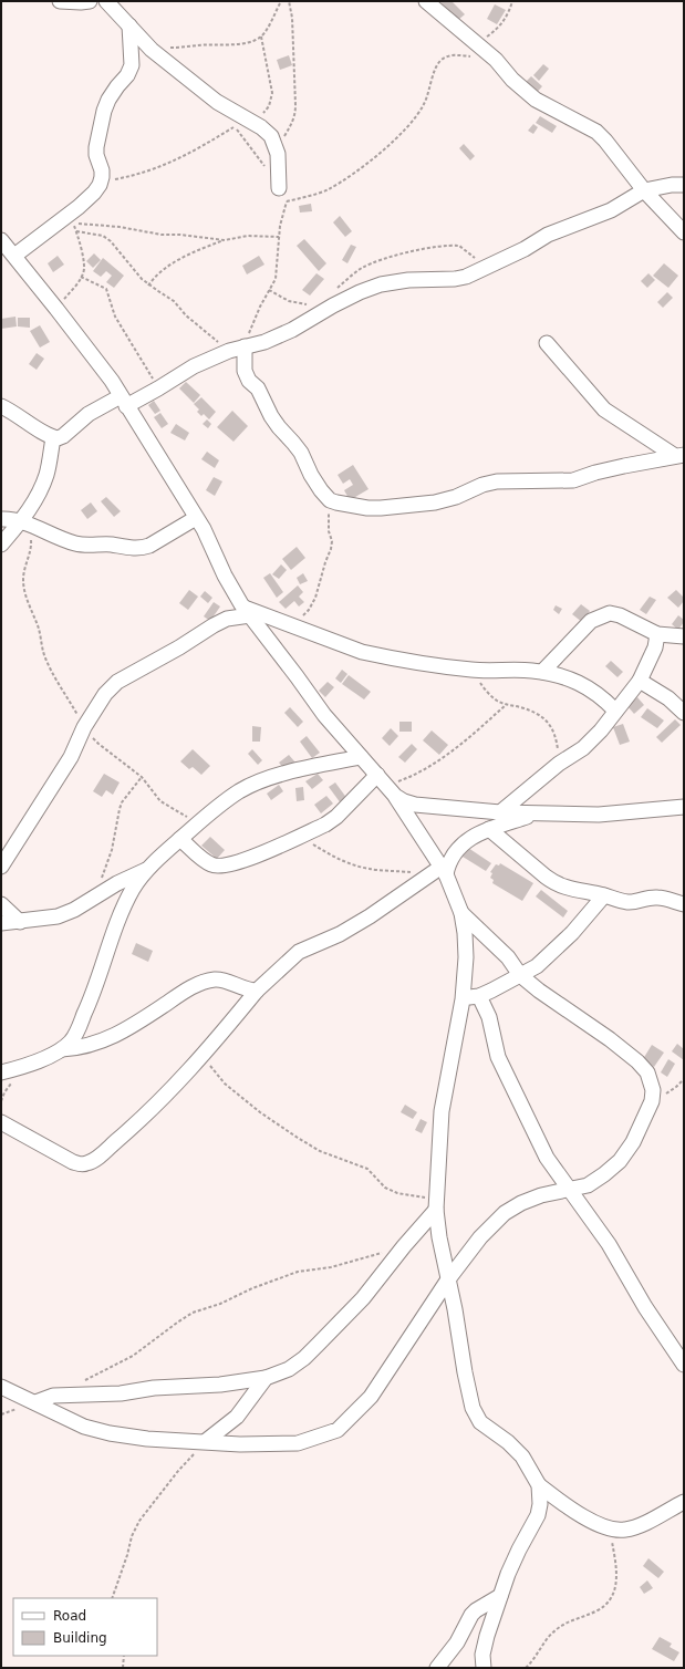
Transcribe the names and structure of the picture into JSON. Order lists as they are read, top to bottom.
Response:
{
  "legend": ["Road", "Building"]
}
